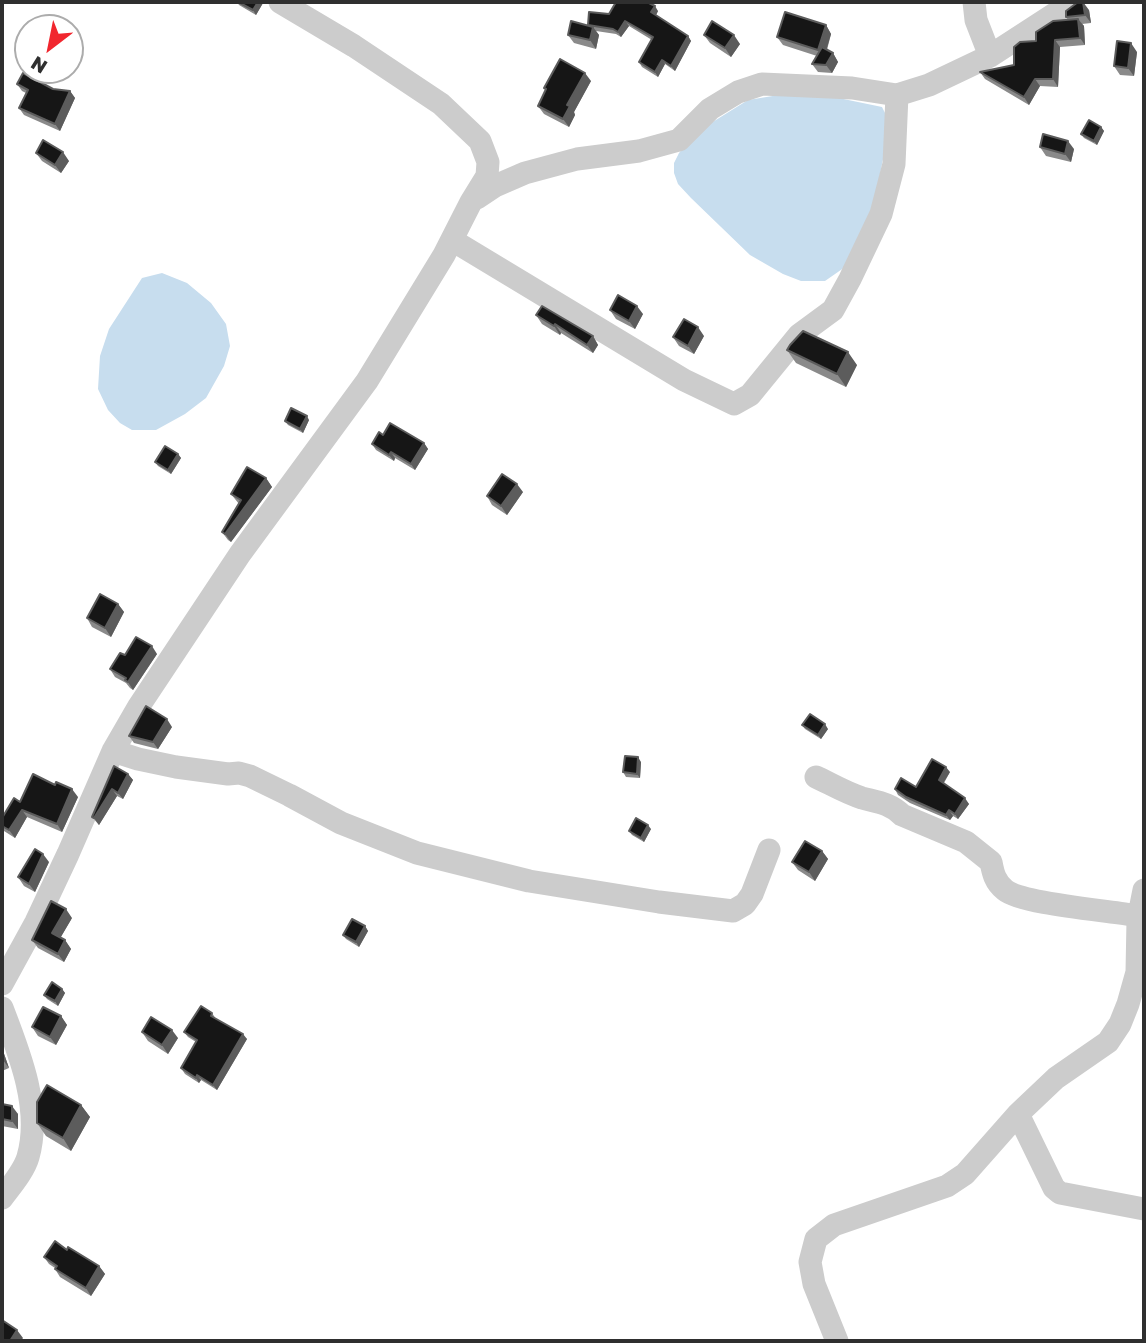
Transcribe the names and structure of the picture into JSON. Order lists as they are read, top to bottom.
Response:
{
  "north": "bottom left"
}
